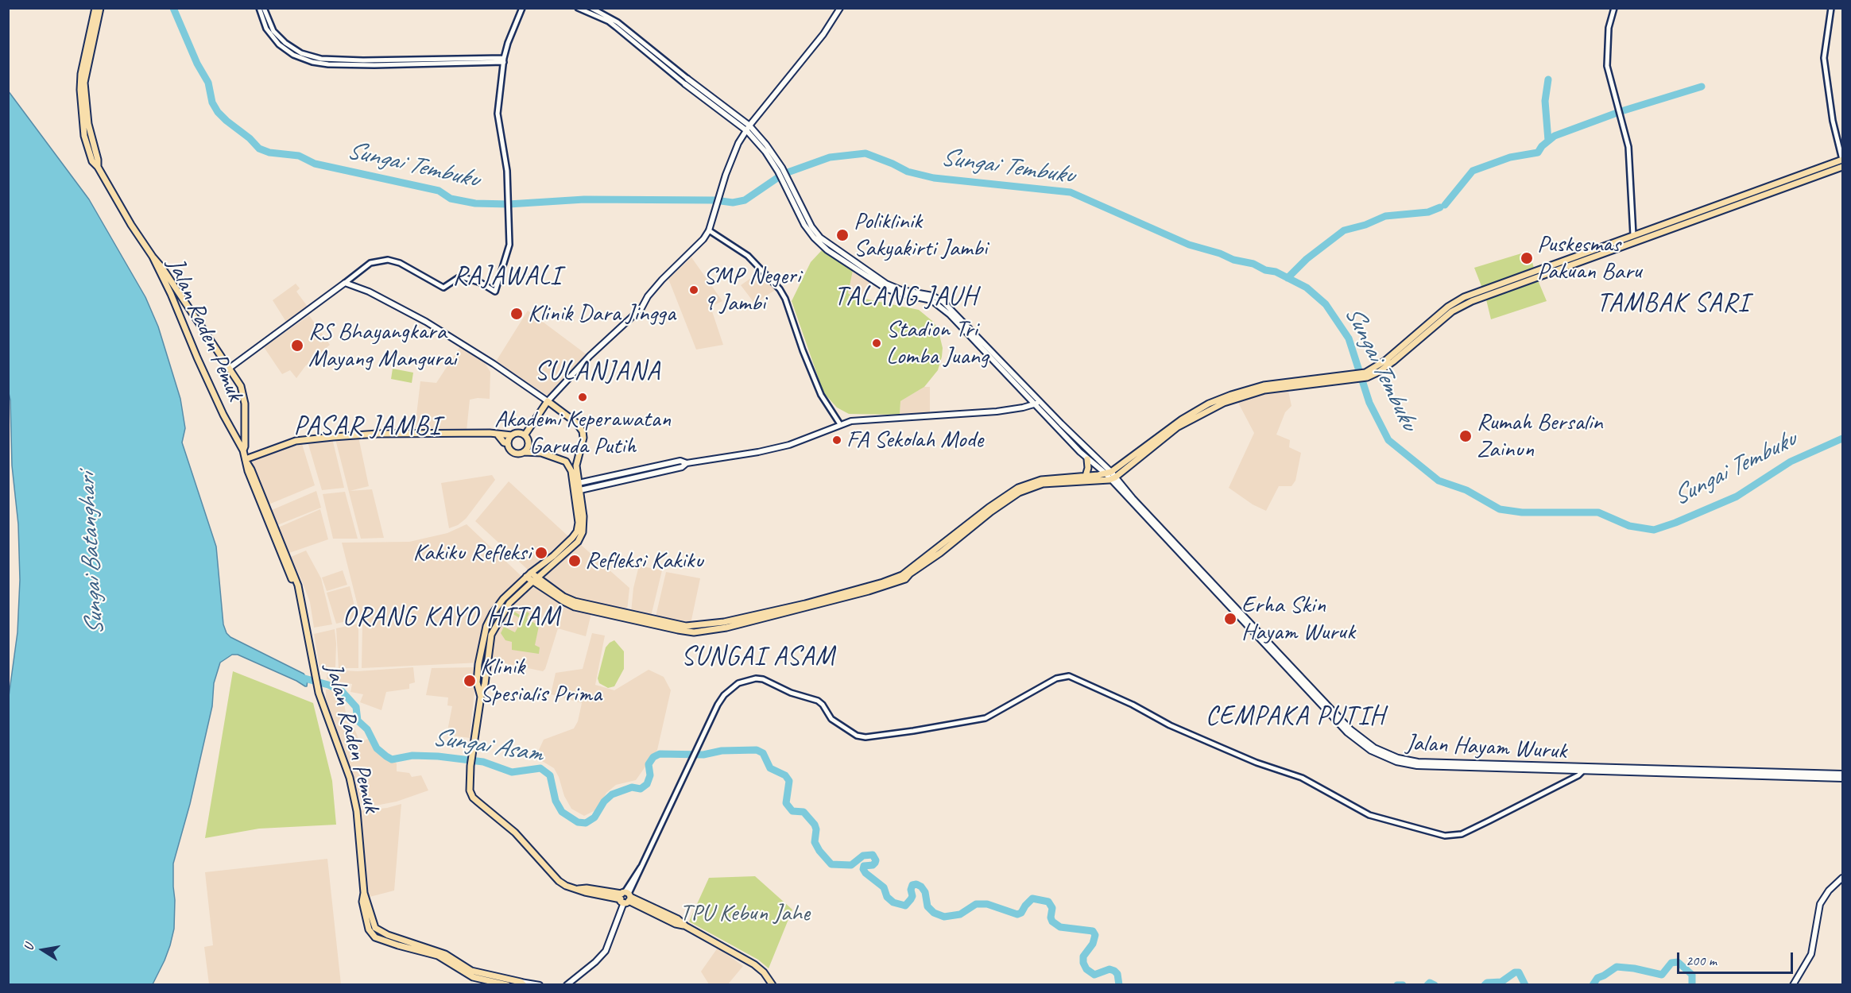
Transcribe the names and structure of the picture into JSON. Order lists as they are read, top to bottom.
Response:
{
  "streets": {
    "main road": ["Jalan Raden Pemuk", "Jalan Hayam Wuruk"]
  },
  "districts": [
    "RAJAWALI",
    "TALANG JAUH",
    "TAMBAK SARI",
    "SULANJANA",
    "PASAR JAMBI",
    "ORANG KAYO HITAM",
    "SUNGAI ASAM",
    "CEMPAKA PUTIH"
  ],
  "water": ["Sungai Tembuku", "Sungai Batanghari", "Sungai Asam"],
  "parks": ["TPU Kebun Jahe"],
  "places": [
    "Poliklinik Sakyakirti Jambi",
    "Puskesmas Pakuan Baru",
    "SMP Negeri 9 Jambi",
    "Klinik Dara Jingga",
    "Stadion Tri Lomba Juang",
    "RS Bhayangkara Mayang Mangurai",
    "Akademi Keperawatan Garuda Putih",
    "Rumah Bersalin Zainun",
    "FA Sekolah Mode",
    "Kakiku Refleksi",
    "Refleksi Kakiku",
    "Erha Skin Hayam Wuruk",
    "Klinik Spesialis Prima"
  ],
  "scale_bar": "200 m",
  "north": "left"
}
